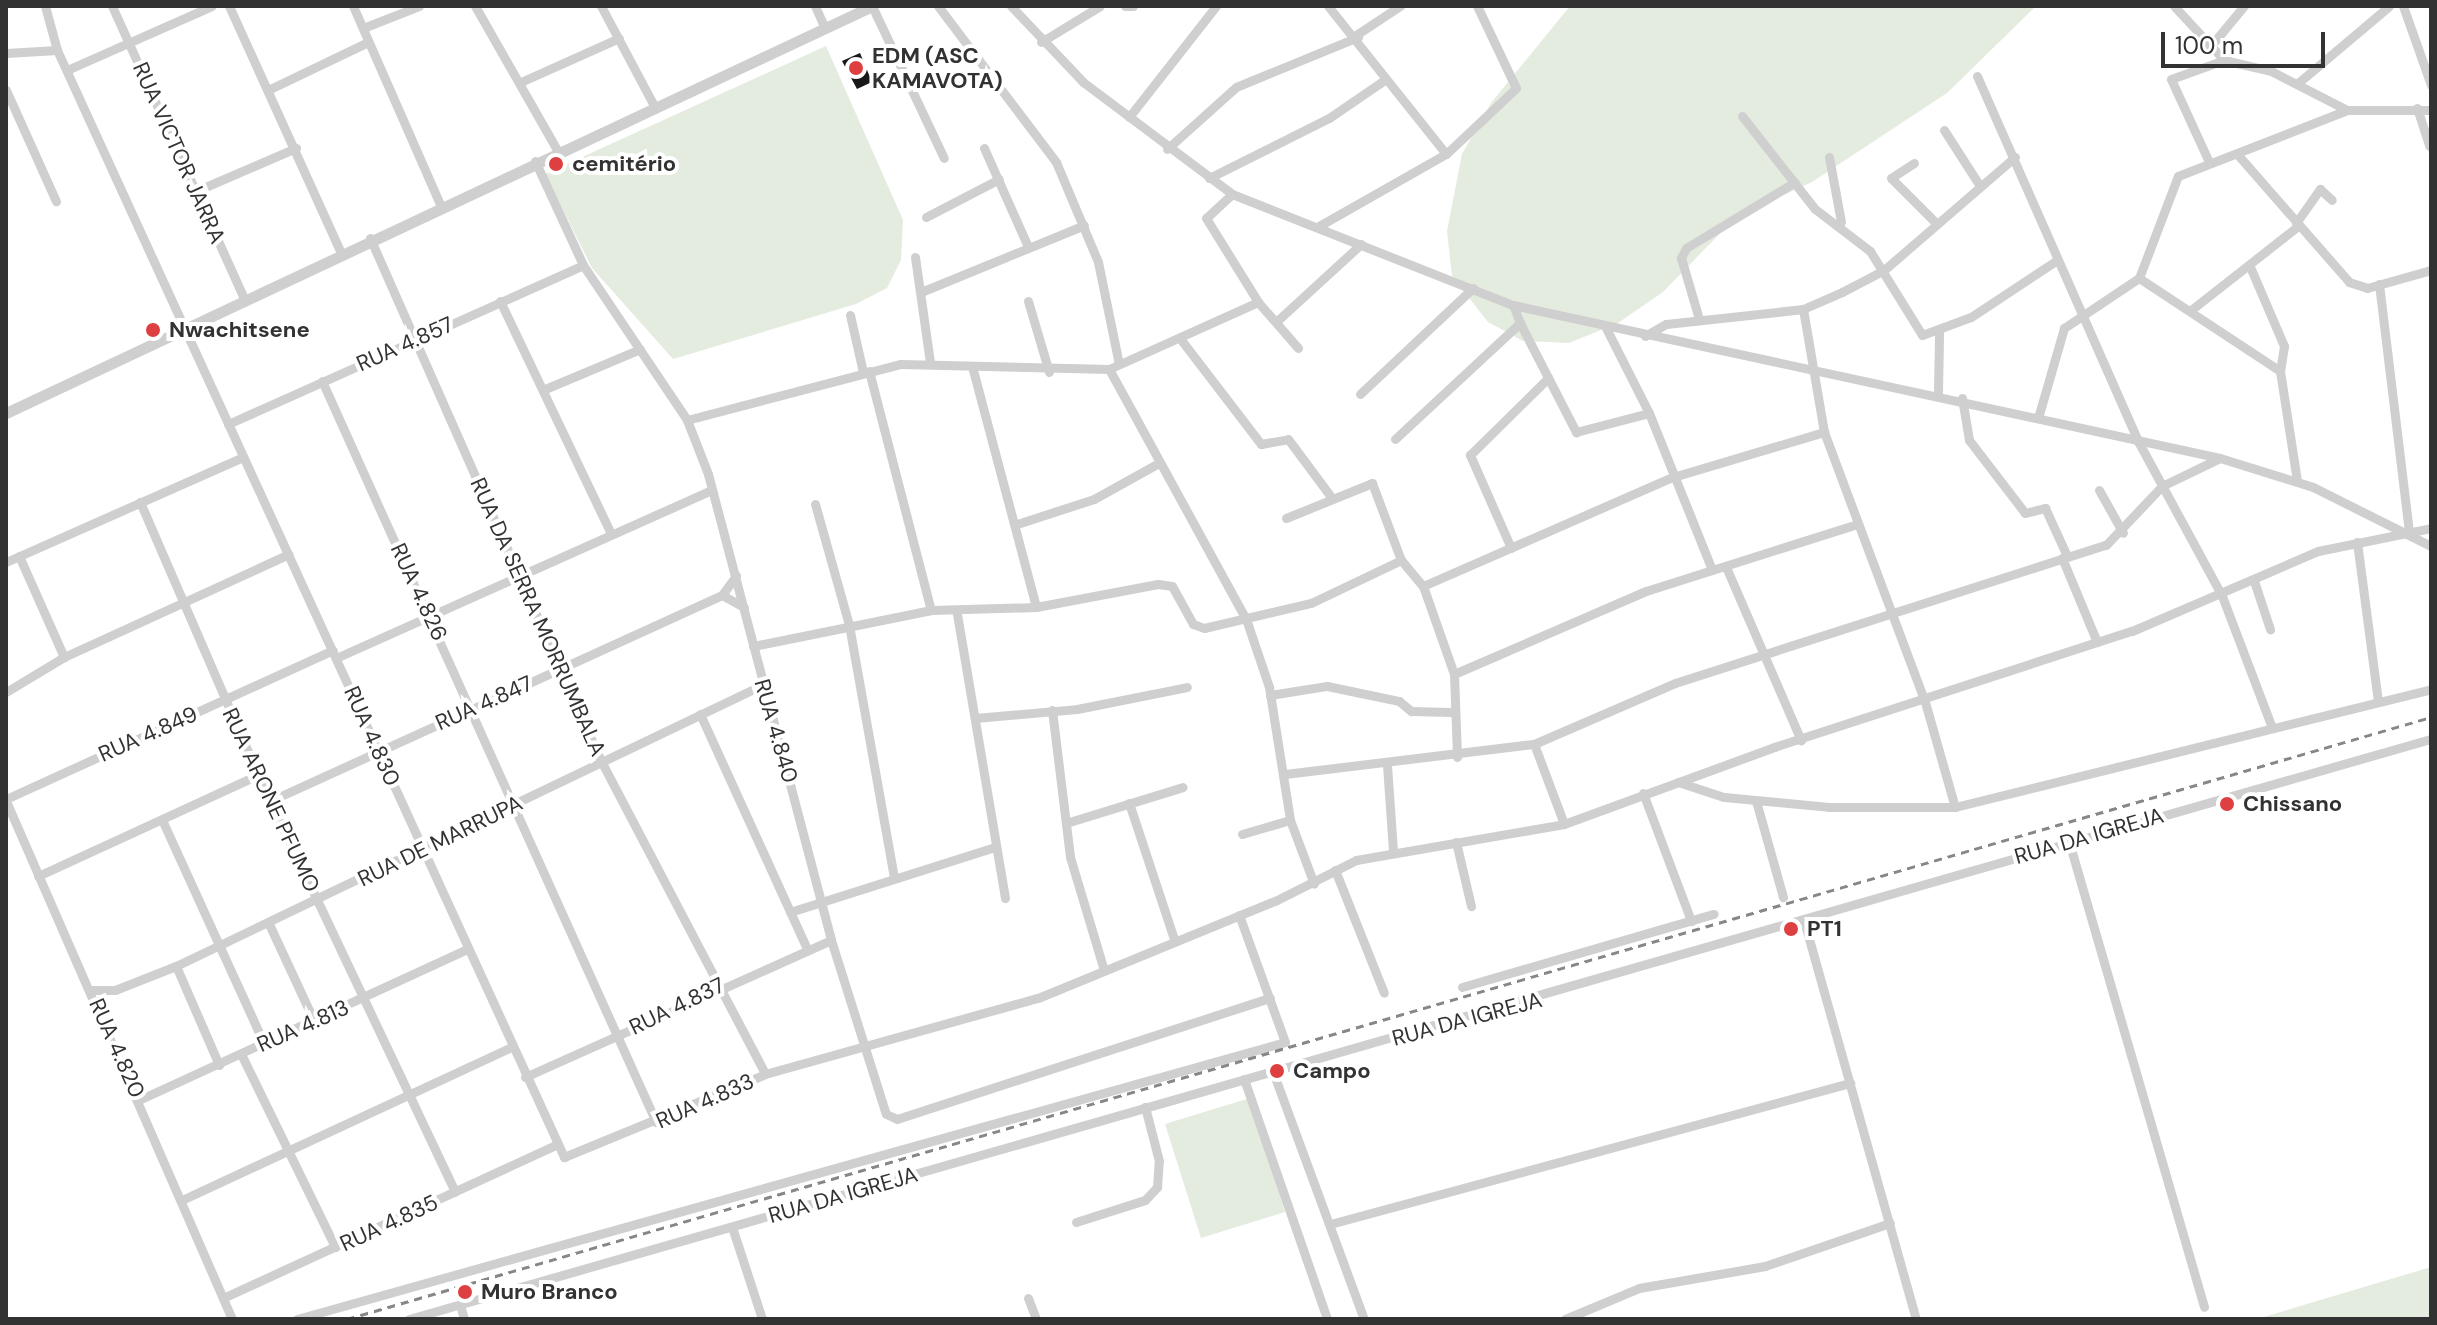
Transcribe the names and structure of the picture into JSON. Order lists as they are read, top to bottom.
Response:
{
  "streets": {
    "street": [
      "RUA VICTOR JARRA",
      "RUA 4.857",
      "RUA 4.826",
      "RUA DA SERRA MORRUMBALA",
      "RUA 4.847",
      "RUA 4.840",
      "RUA 4.849",
      "RUA 4.830",
      "RUA ARONE PFUMO",
      "RUA DA IGREJA",
      "RUA DE MARRUPA",
      "RUA 4.837",
      "RUA 4.813",
      "RUA 4.820",
      "RUA 4.833",
      "RUA 4.835"
    ]
  },
  "crossings": [
    ["RUA 4.857", "RUA 4.826"],
    ["RUA 4.857", "RUA DA SERRA MORRUMBALA"],
    ["RUA 4.857", "RUA 4.840"],
    ["RUA 4.857", "RUA 4.830"],
    ["RUA 4.826", "RUA 4.847"],
    ["RUA 4.826", "RUA 4.849"],
    ["RUA 4.826", "RUA DE MARRUPA"],
    ["RUA 4.826", "RUA 4.837"],
    ["RUA 4.826", "RUA 4.833"],
    ["RUA DA SERRA MORRUMBALA", "RUA 4.847"],
    ["RUA DA SERRA MORRUMBALA", "RUA 4.849"],
    ["RUA DA SERRA MORRUMBALA", "RUA DE MARRUPA"],
    ["RUA DA SERRA MORRUMBALA", "RUA 4.837"],
    ["RUA DA SERRA MORRUMBALA", "RUA 4.833"],
    ["RUA 4.847", "RUA 4.840"],
    ["RUA 4.847", "RUA 4.830"],
    ["RUA 4.847", "RUA ARONE PFUMO"],
    ["RUA 4.840", "RUA 4.849"],
    ["RUA 4.840", "RUA DA IGREJA"],
    ["RUA 4.840", "RUA DE MARRUPA"],
    ["RUA 4.840", "RUA 4.837"],
    ["RUA 4.840", "RUA 4.833"],
    ["RUA 4.849", "RUA 4.830"],
    ["RUA 4.849", "RUA ARONE PFUMO"],
    ["RUA 4.849", "RUA 4.820"],
    ["RUA 4.830", "RUA DE MARRUPA"],
    ["RUA 4.830", "RUA 4.837"],
    ["RUA 4.830", "RUA 4.813"],
    ["RUA 4.830", "RUA 4.833"],
    ["RUA 4.830", "RUA 4.835"],
    ["RUA ARONE PFUMO", "RUA DE MARRUPA"],
    ["RUA ARONE PFUMO", "RUA 4.813"],
    ["RUA ARONE PFUMO", "RUA 4.835"],
    ["RUA 4.813", "RUA 4.820"],
    ["RUA 4.820", "RUA 4.835"],
    ["RUA 4.833", "RUA 4.835"]
  ],
  "places": [
    "EDM (ASC KAMAVOTA)",
    "cemitério",
    "Nwachitsene",
    "Chissano",
    "PT1",
    "Campo",
    "Muro Branco"
  ],
  "scale_bar": "100 m"
}
